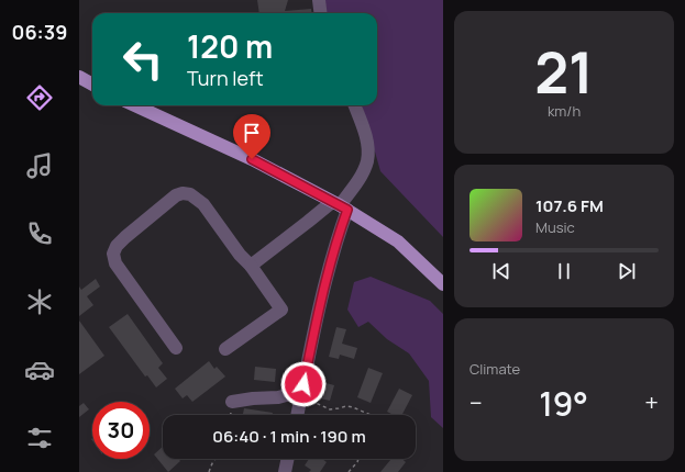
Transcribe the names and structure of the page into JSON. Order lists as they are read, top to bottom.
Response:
{
  "page": {
    "tabs": "06:39",
    "tile": [
      ["21", "km/h"],
      "Climate"
    ],
    "turn": ["120 m", "Turn left"],
    "song": ["107.6 FM", "Music"],
    "heat": ["−", "19°", "+"],
    "limit": "30",
    "trip": "06:40 · 1 min · 190 m"
  }
}
